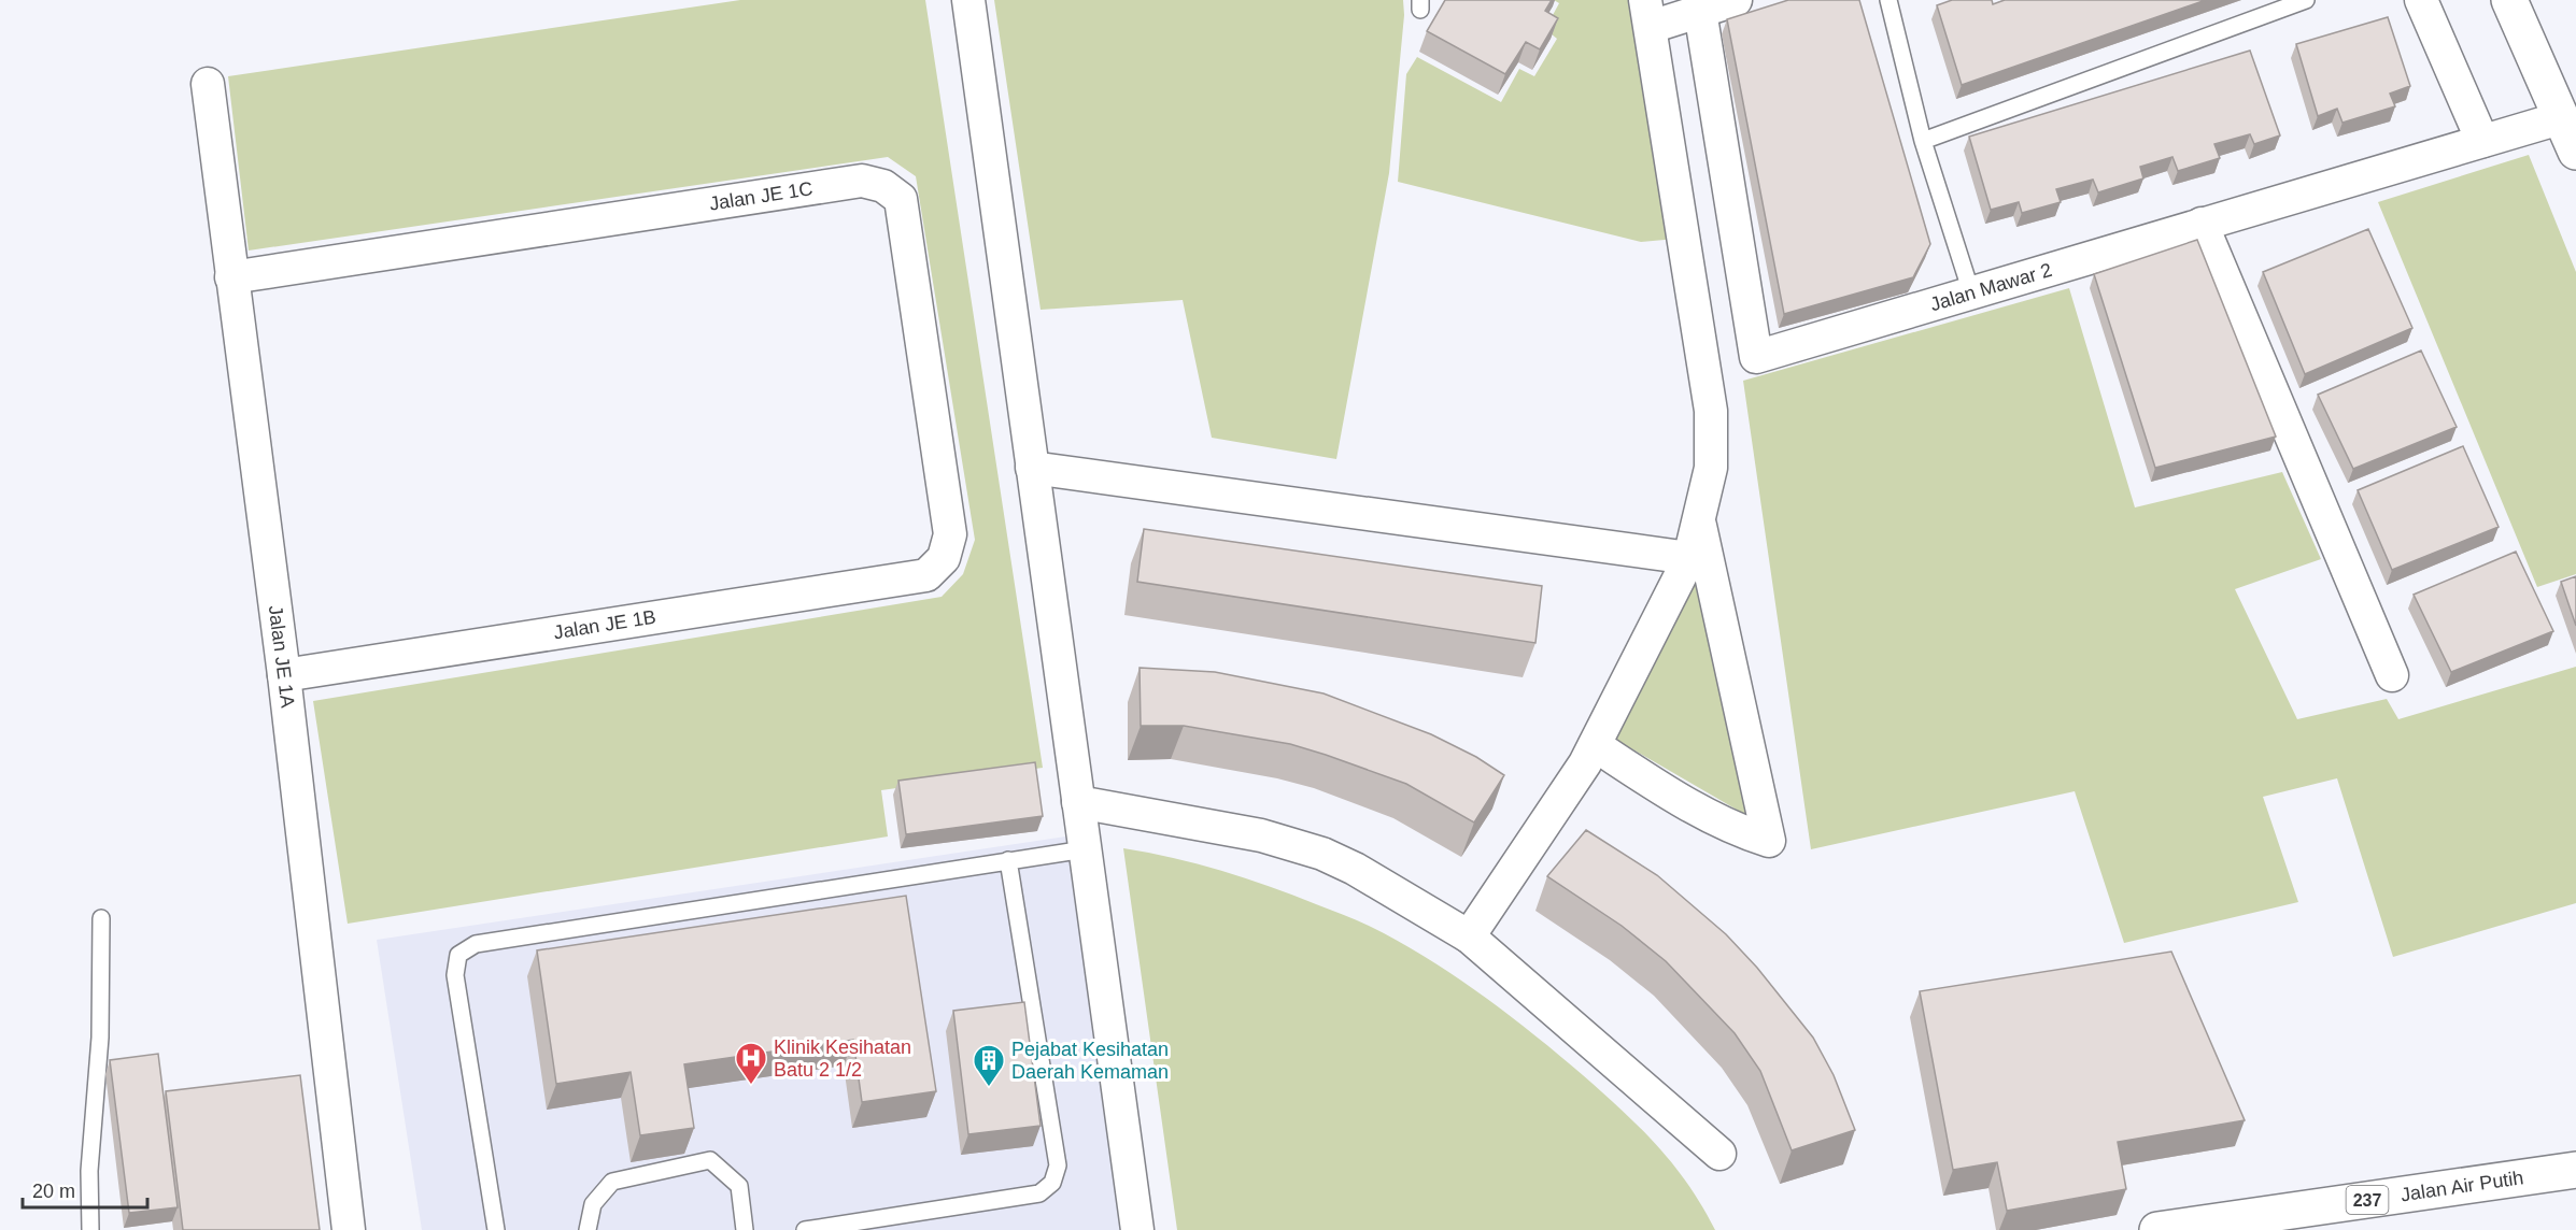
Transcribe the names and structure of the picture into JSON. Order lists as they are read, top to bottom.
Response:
{
  "streets": {
    "main road": ["Jalan Air Putih", "237"],
    "street": [
      "Jalan JE 1C",
      "Jalan Mawar 2",
      "Jalan JE 1B",
      "Jalan JE 1A"
    ]
  },
  "crossings": [
    ["Jalan JE 1C", "Jalan JE 1B"],
    ["Jalan JE 1C", "Jalan JE 1A"],
    ["Jalan JE 1B", "Jalan JE 1A"]
  ],
  "places": {
    "hospital": ["Klinik Kesihatan Batu 2 1/2"],
    "building": ["Pejabat Kesihatan Daerah Kemaman"]
  },
  "scale_bar": "20 m"
}
